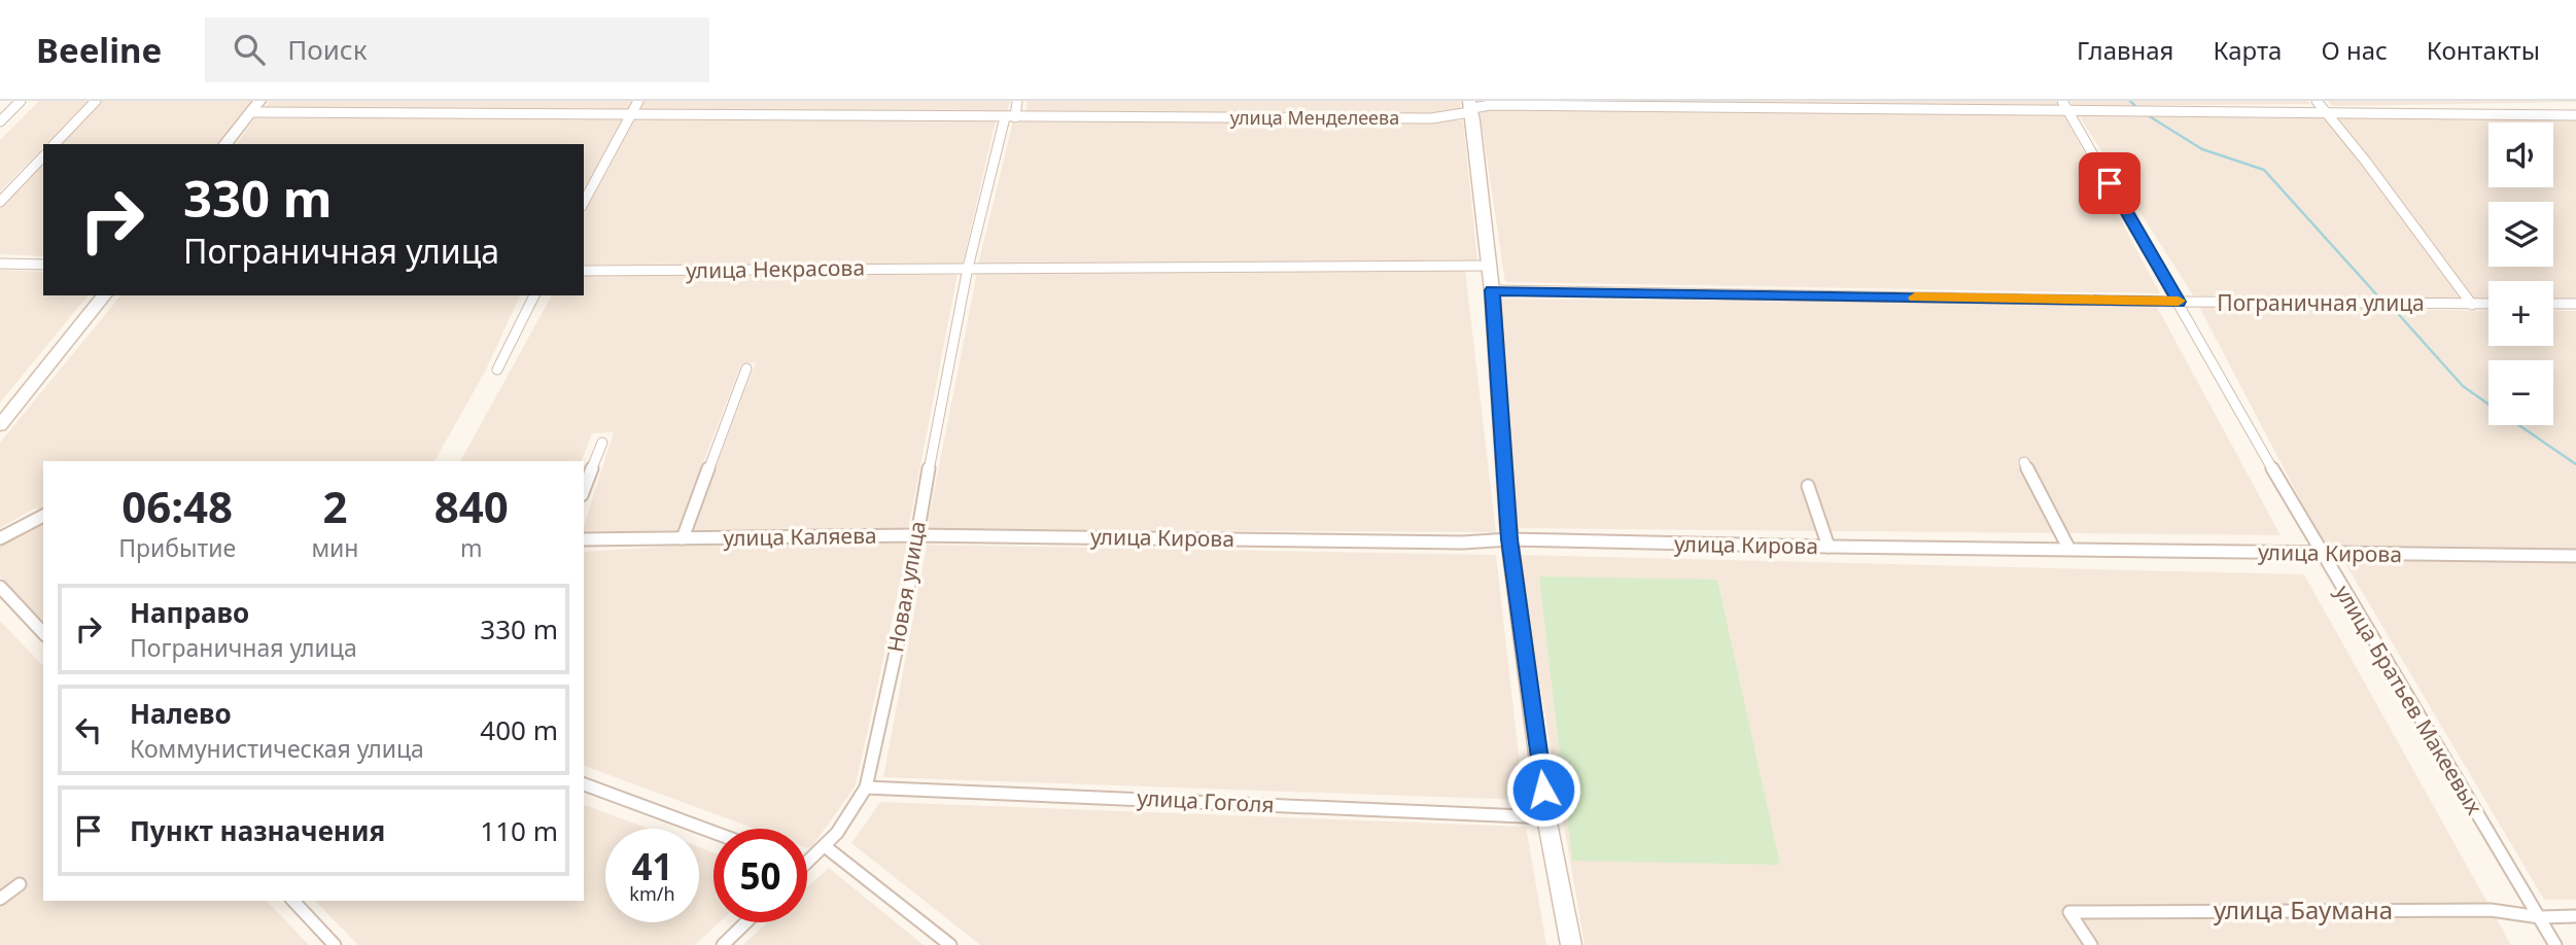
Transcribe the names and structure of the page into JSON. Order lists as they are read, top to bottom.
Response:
{
  "streets": {
    "street": [
      "улица Менделеева",
      "улица Некрасова",
      "Пограничная улица",
      "улица Каляева",
      "улица Кирова",
      "Новая улица",
      "улица Братьев Макеевых",
      "улица Гоголя",
      "улица Баумана"
    ]
  },
  "crossings": [
    ["улица Менделеева", "Новая улица"],
    ["улица Менделеева", "улица Братьев Макеевых"],
    ["улица Некрасова", "Новая улица"],
    ["Пограничная улица", "улица Братьев Макеевых"],
    ["улица Каляева", "улица Кирова"],
    ["улица Каляева", "Новая улица"],
    ["улица Кирова", "Новая улица"],
    ["улица Кирова", "улица Братьев Макеевых"],
    ["Новая улица", "улица Гоголя"],
    ["улица Братьев Макеевых", "улица Баумана"]
  ],
  "page": {
    "header": "Beeline",
    "search": "Поиск",
    "nav": [
      "Главная",
      "Карта",
      "О нас",
      "Контакты"
    ],
    "map_buttons": ["+", "−"],
    "turn": ["330 m", "Пограничная улица"],
    "eta": [
      "06:48",
      "Прибытие",
      "2",
      "мин",
      "840",
      "m"
    ],
    "list": [
      {
        "name": "Направо",
        "note": "Пограничная улица",
        "value": "330 m"
      },
      {
        "name": "Налево",
        "note": "Коммунистическая улица",
        "value": "400 m"
      },
      {
        "name": "Пункт назначения",
        "value": "110 m"
      }
    ],
    "speed": "41 km/h",
    "limit": "50"
  }
}
